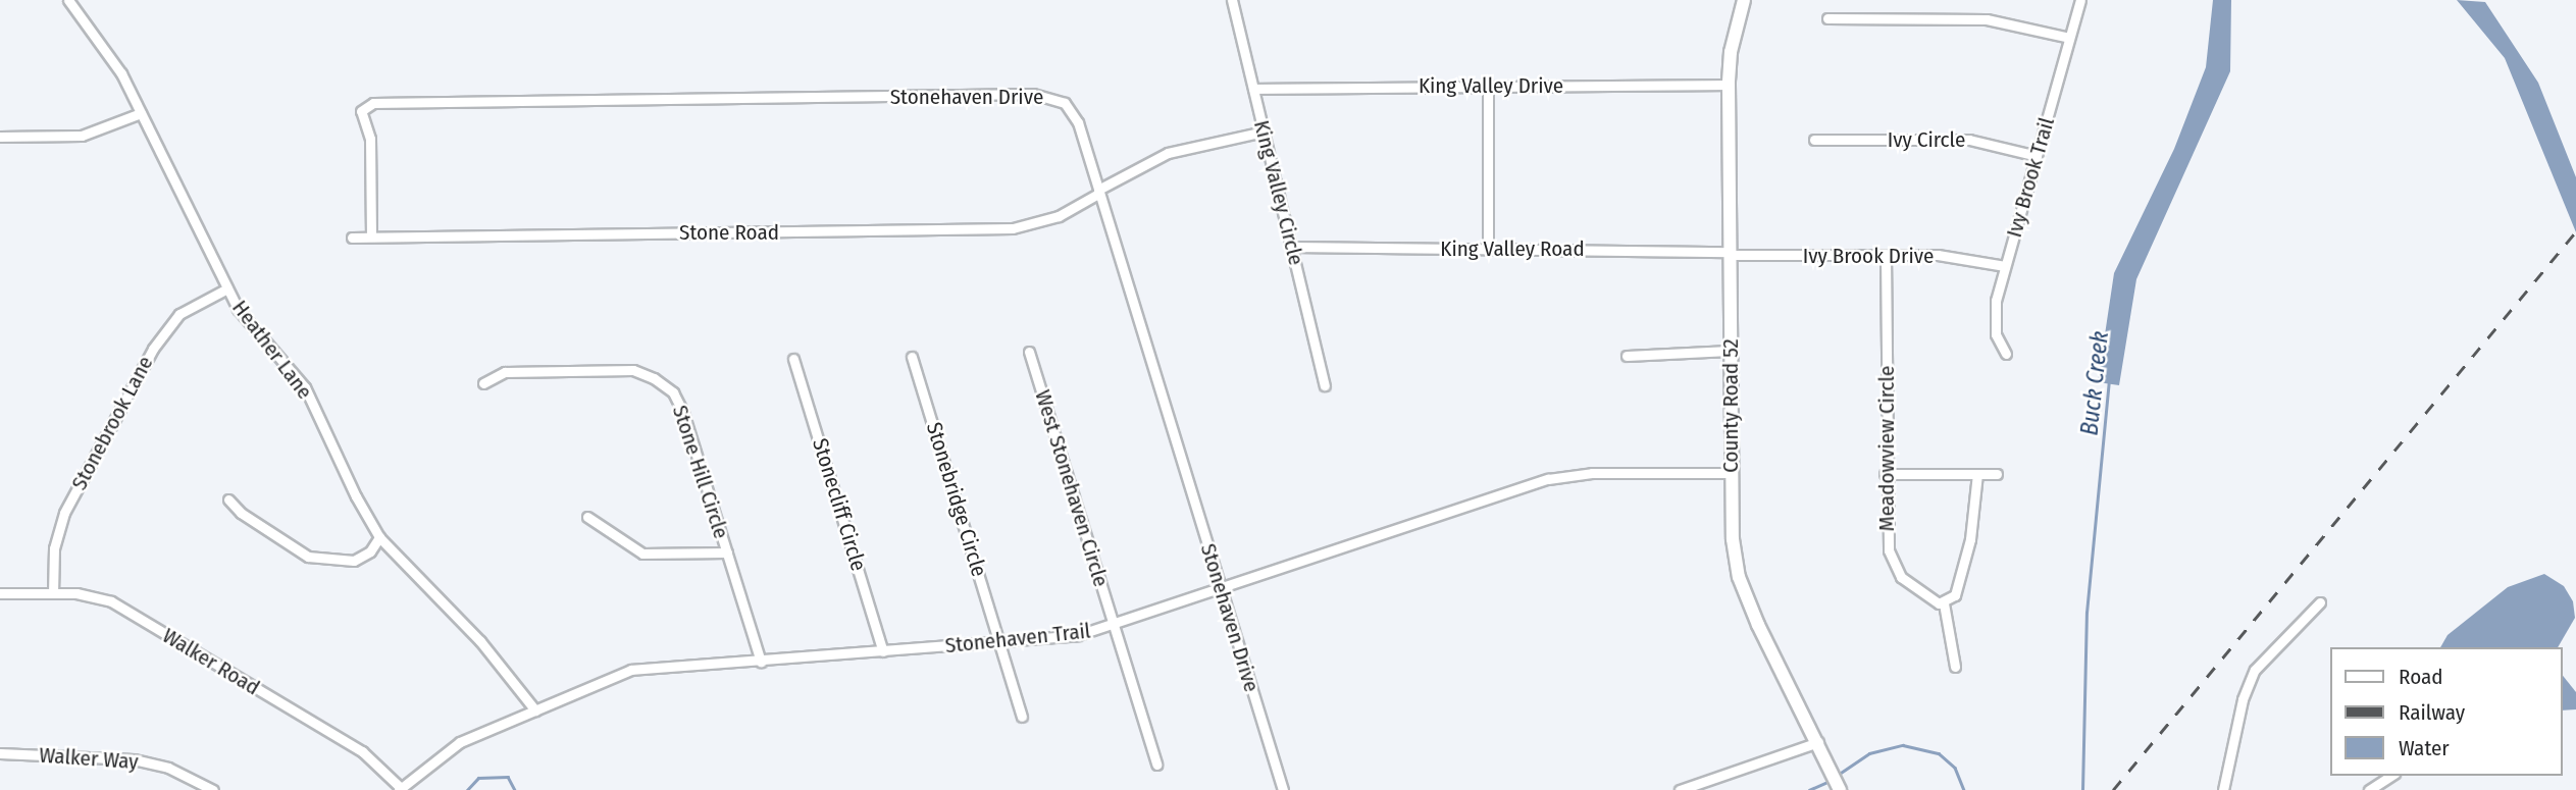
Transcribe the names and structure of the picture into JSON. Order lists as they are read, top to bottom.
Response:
{
  "streets": {
    "street": [
      "King Valley Drive",
      "Stonehaven Drive",
      "Ivy Circle",
      "Ivy Brook Trail",
      "King Valley Circle",
      "Stone Road",
      "King Valley Road",
      "Ivy Brook Drive",
      "Heather Lane",
      "County Road 52",
      "Stonebrook Lane",
      "Meadowview Circle",
      "Stone Hill Circle",
      "West Stonehaven Circle",
      "Stonebridge Circle",
      "Stonecliff Circle",
      "Stonehaven Trail",
      "Walker Road",
      "Walker Way"
    ]
  },
  "crossings": [
    ["King Valley Drive", "King Valley Circle"],
    ["King Valley Drive", "County Road 52"],
    ["Stonehaven Drive", "Stone Road"],
    ["Stonehaven Drive", "Stonehaven Trail"],
    ["Ivy Circle", "Ivy Brook Trail"],
    ["Ivy Brook Trail", "Ivy Brook Drive"],
    ["King Valley Circle", "Stone Road"],
    ["King Valley Circle", "King Valley Road"],
    ["King Valley Road", "Ivy Brook Drive"],
    ["King Valley Road", "County Road 52"],
    ["Ivy Brook Drive", "County Road 52"],
    ["Ivy Brook Drive", "Meadowview Circle"],
    ["Heather Lane", "Stonebrook Lane"],
    ["Heather Lane", "Stonehaven Trail"],
    ["County Road 52", "Stonehaven Trail"],
    ["Stonebrook Lane", "Walker Road"],
    ["Stone Hill Circle", "Stonehaven Trail"],
    ["West Stonehaven Circle", "Stonehaven Trail"],
    ["Stonebridge Circle", "Stonehaven Trail"],
    ["Stonecliff Circle", "Stonehaven Trail"],
    ["Stonehaven Trail", "Walker Road"]
  ],
  "water": ["Buck Creek"],
  "legend": ["Road", "Railway", "Water"]
}
